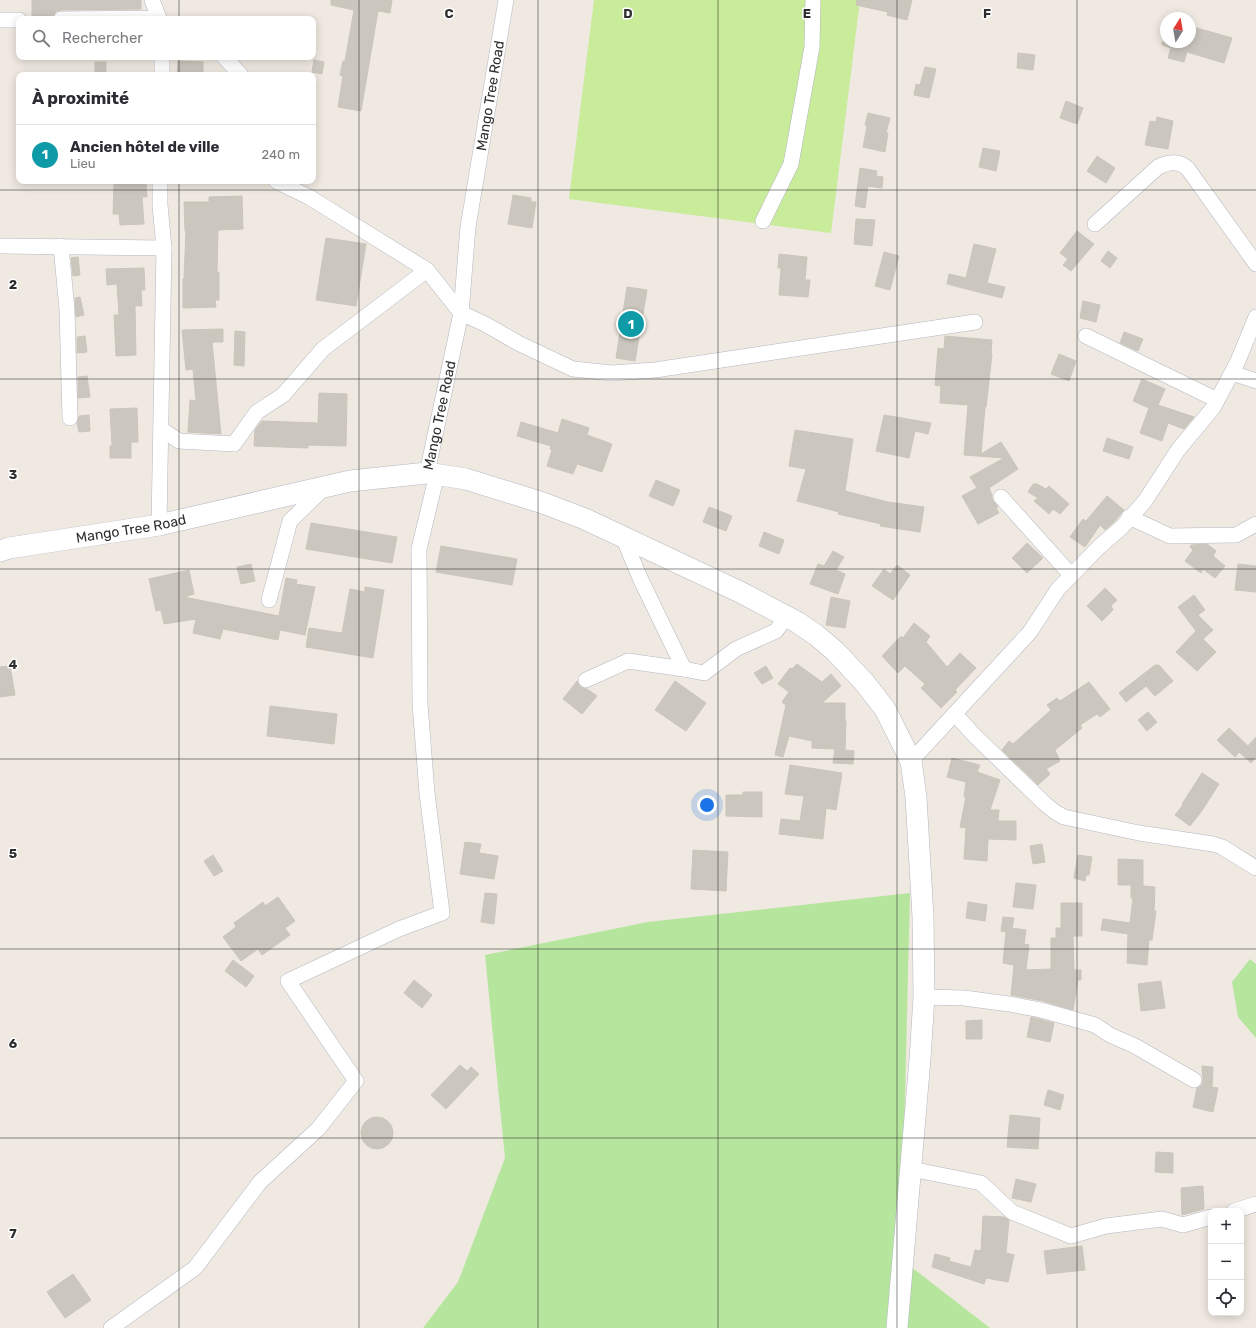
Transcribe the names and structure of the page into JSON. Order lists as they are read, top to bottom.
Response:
{
  "streets": {
    "main road": ["Mango Tree Road"]
  },
  "north": "top",
  "page": {
    "search": "Rechercher",
    "heading": "À proximité",
    "list": [
      {
        "mark": "1",
        "name": "Ancien hôtel de ville",
        "note": "Lieu",
        "value": "240 m"
      }
    ],
    "pins": "1",
    "map_buttons": ["+", "−"]
  },
  "grid": {
    "columns": [
      "C",
      "D",
      "E",
      "F"
    ],
    "rows": [
      "2",
      "3",
      "4",
      "5",
      "6",
      "7"
    ]
  }
}
